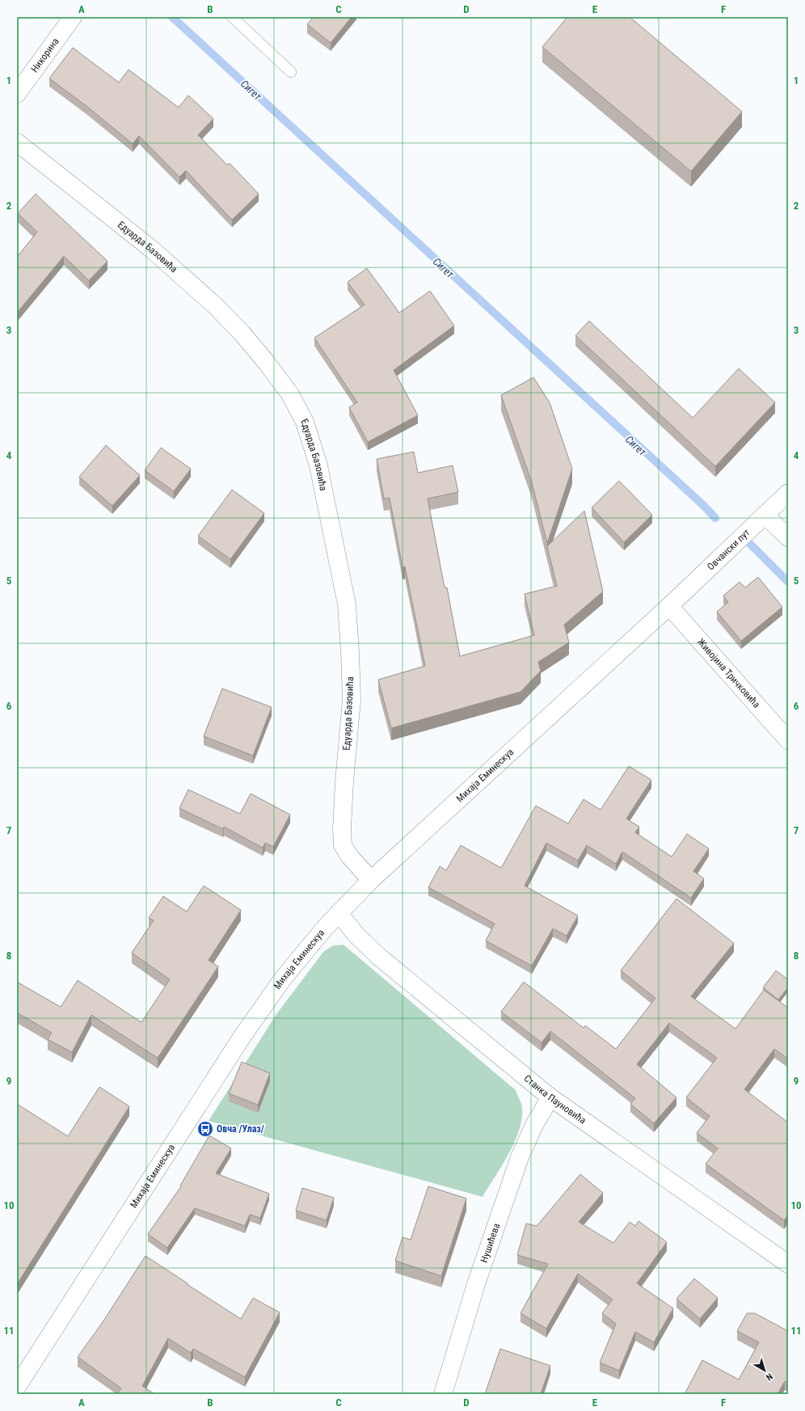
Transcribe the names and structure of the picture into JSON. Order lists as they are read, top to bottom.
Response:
{
  "streets": {
    "street": [
      "Никорина",
      "Едуарда Базовића",
      "Овчански пут",
      "Живојина Тричковића",
      "Михаја Еминескуа",
      "Станка Пауновића",
      "Нушићева"
    ]
  },
  "crossings": [
    ["Едуарда Базовића", "Михаја Еминескуа"],
    ["Овчански пут", "Живојина Тричковића"],
    ["Овчански пут", "Михаја Еминескуа"],
    ["Живојина Тричковића", "Михаја Еминескуа"],
    ["Михаја Еминескуа", "Станка Пауновића"],
    ["Станка Пауновића", "Нушићева"]
  ],
  "water": ["Сигет"],
  "places": {
    "bus stop": ["Овча /Улаз/"]
  },
  "north": "bottom right",
  "grid": {
    "columns": [
      "A",
      "B",
      "C",
      "D",
      "E",
      "F"
    ],
    "rows": [
      "1",
      "2",
      "3",
      "4",
      "5",
      "6",
      "7",
      "8",
      "9",
      "10",
      "11"
    ]
  }
}
